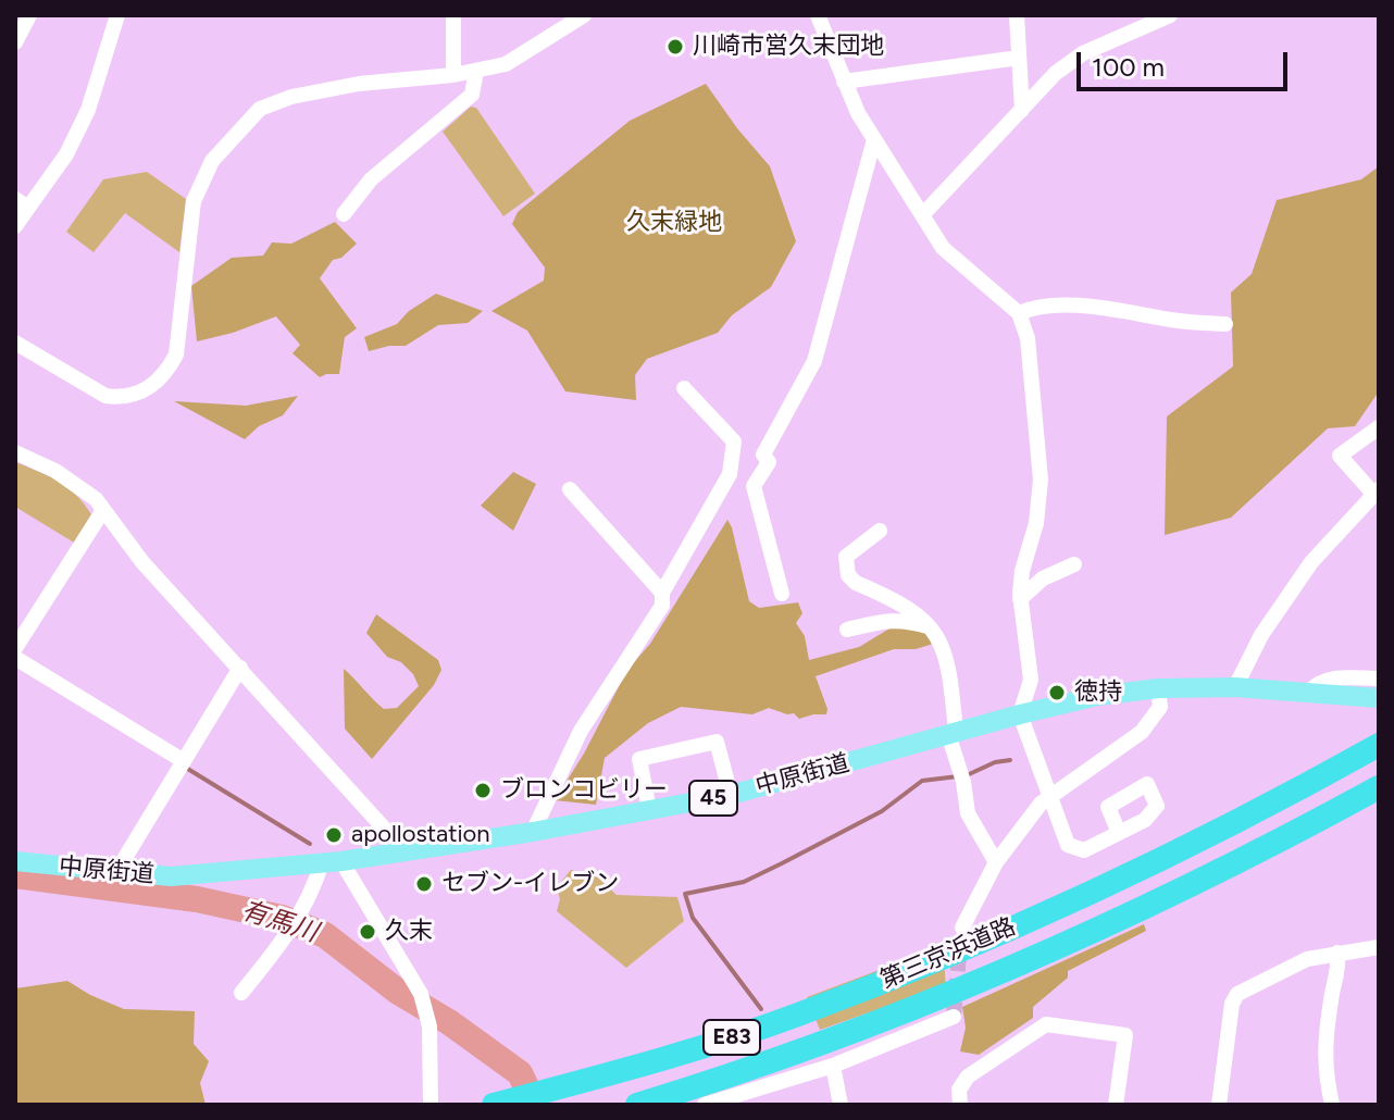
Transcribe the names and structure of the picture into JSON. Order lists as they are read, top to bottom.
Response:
{
  "streets": {
    "highway": ["第三京浜道路", "E83"],
    "main road": ["中原街道", "45"]
  },
  "water": ["有馬川"],
  "parks": ["久末緑地"],
  "places": [
    "川崎市営久末団地",
    "徳持",
    "ブロンコビリー",
    "apollostation",
    "セブン-イレブン",
    "久末"
  ],
  "scale_bar": "100 m"
}
